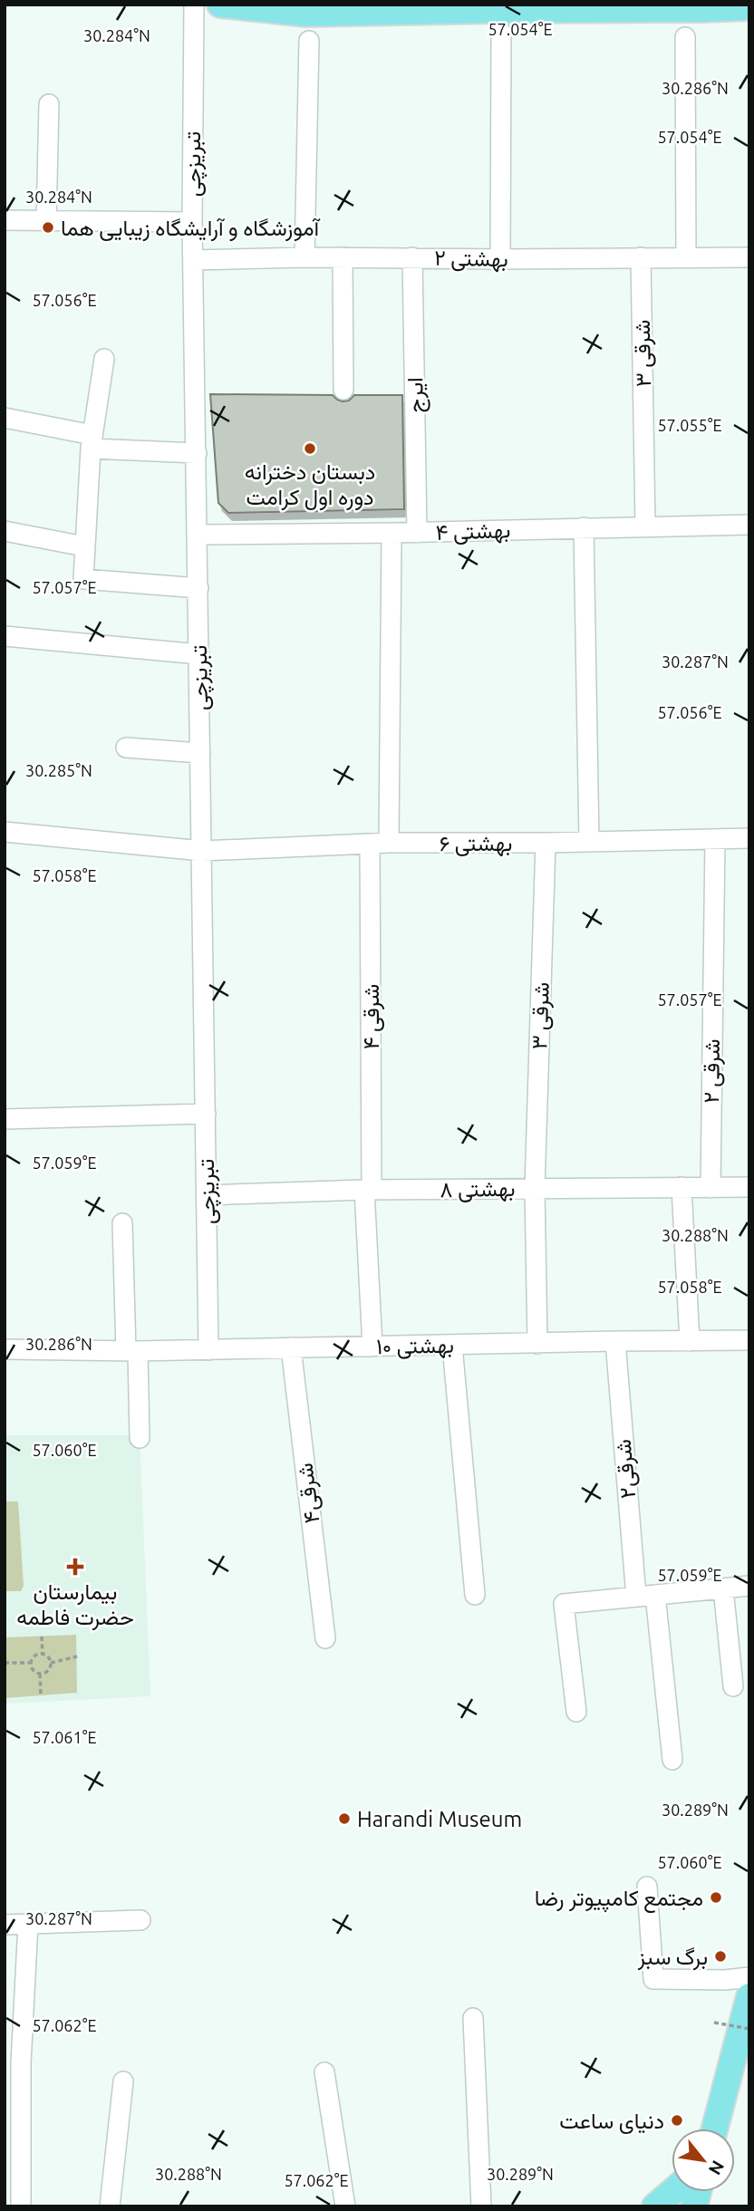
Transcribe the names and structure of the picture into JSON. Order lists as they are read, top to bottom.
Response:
{
  "streets": {
    "street": [
      "تبریزچی",
      "بهشتی ۲",
      "۳ شرقی",
      "ایرج",
      "بهشتی ۴",
      "بهشتی ۶",
      "شرقی ۳",
      "شرقی ۴",
      "شرقی ۲",
      "بهشتی ۸",
      "بهشتی ۱۰",
      "شرقی۲",
      "شرقی۴"
    ]
  },
  "crossings": [
    ["تبریزچی", "بهشتی ۲"],
    ["تبریزچی", "بهشتی ۴"],
    ["تبریزچی", "بهشتی ۶"],
    ["تبریزچی", "بهشتی ۸"],
    ["تبریزچی", "بهشتی ۱۰"],
    ["بهشتی ۲", "۳ شرقی"],
    ["بهشتی ۲", "ایرج"],
    ["۳ شرقی", "بهشتی ۴"],
    ["ایرج", "بهشتی ۴"],
    ["بهشتی ۴", "شرقی ۴"],
    ["بهشتی ۶", "شرقی ۳"],
    ["بهشتی ۶", "شرقی ۴"],
    ["بهشتی ۶", "شرقی ۲"],
    ["شرقی ۳", "بهشتی ۸"],
    ["شرقی ۳", "بهشتی ۱۰"],
    ["شرقی ۴", "بهشتی ۸"],
    ["شرقی ۴", "بهشتی ۱۰"],
    ["شرقی ۲", "بهشتی ۸"],
    ["بهشتی ۱۰", "شرقی۲"],
    ["بهشتی ۱۰", "شرقی۴"]
  ],
  "places": {
    "other": [
      "آموزشگاه و آرایشگاه زیبایی هما",
      "دبستان دخترانه دوره اول کرامت",
      "Harandi Museum",
      "مجتمع کامپیوتر رضا",
      "برگ سبز",
      "دنیای ساعت"
    ],
    "health": ["بیمارستان حضرت فاطمه"]
  },
  "north": "bottom right",
  "coordinates": [
    "57.054°E",
    "30.284°N",
    "30.286°N",
    "57.056°E",
    "57.055°E",
    "57.057°E",
    "30.287°N",
    "30.285°N",
    "57.058°E",
    "57.059°E",
    "30.288°N",
    "57.060°E",
    "57.061°E",
    "30.289°N",
    "57.062°E"
  ]
}
